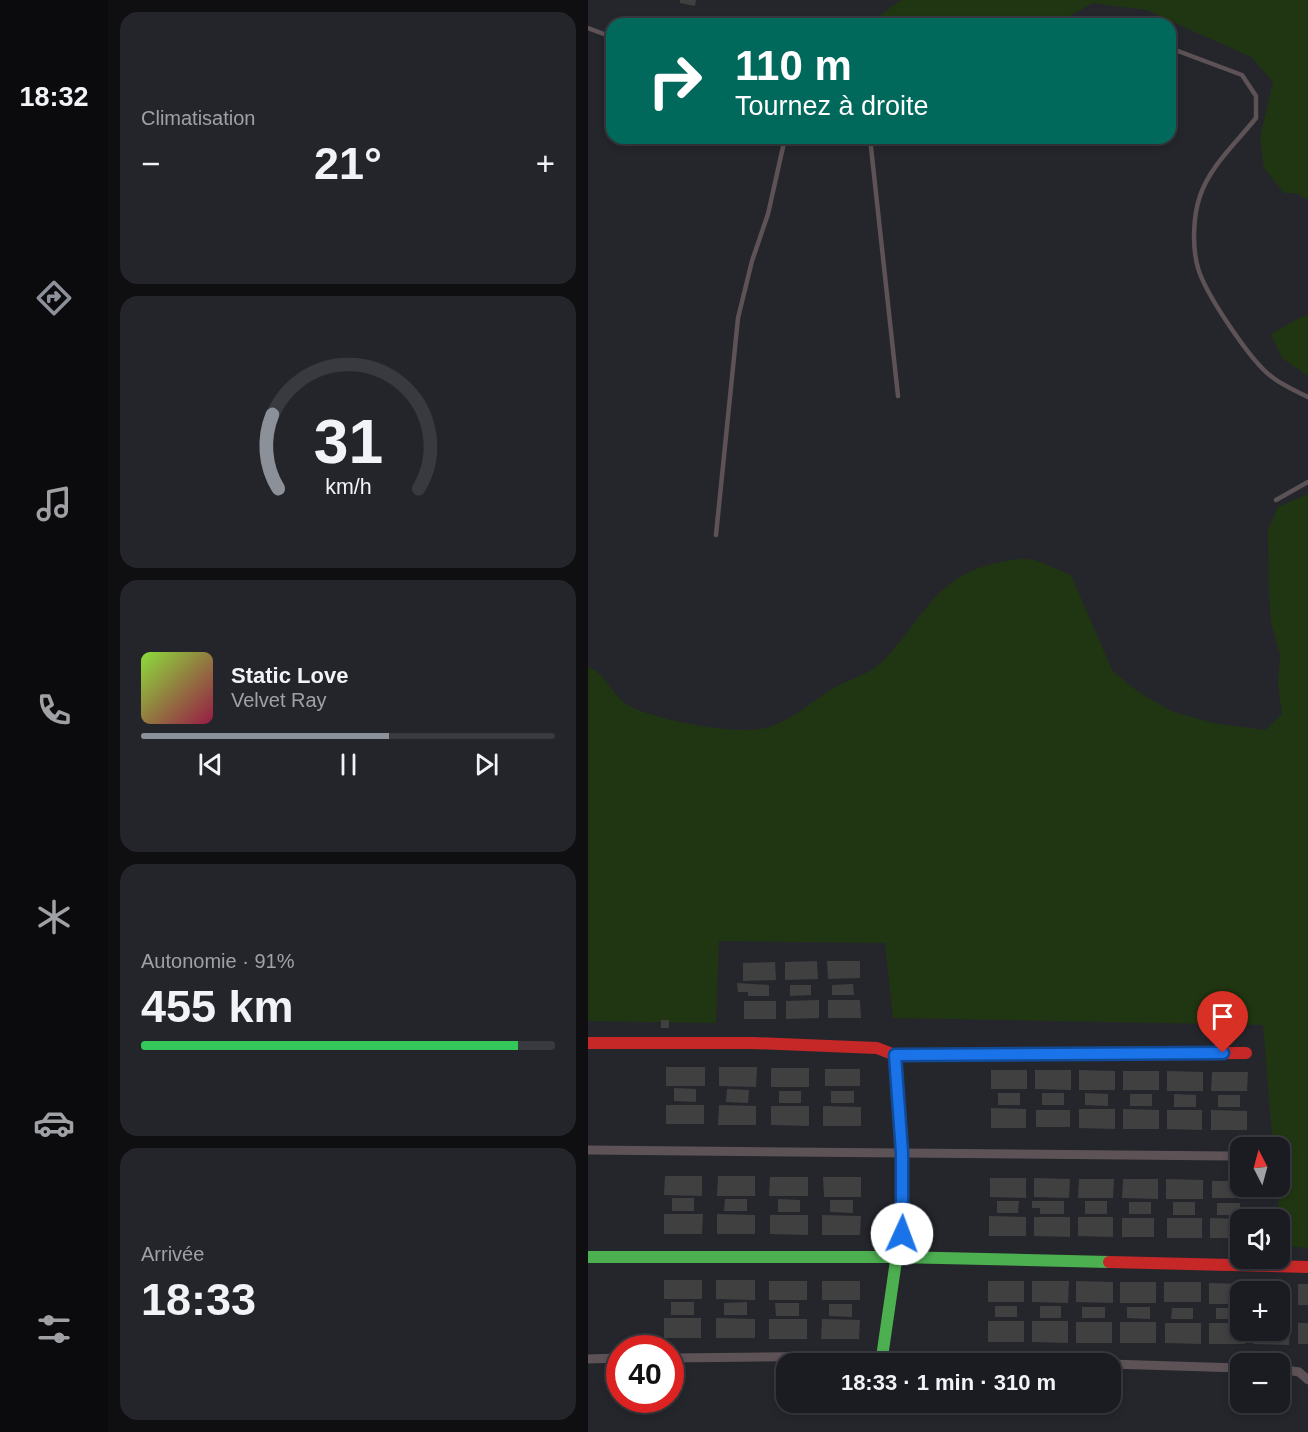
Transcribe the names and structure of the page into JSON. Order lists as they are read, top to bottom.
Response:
{
  "north": "top",
  "page": {
    "tabs": "18:32",
    "tile": [
      "Climatisation",
      ["Autonomie · 91%", "455 km"],
      ["Arrivée", "18:33"]
    ],
    "turn": ["110 m", "Tournez à droite"],
    "heat": ["−", "21°", "+"],
    "song": ["Static Love", "Velvet Ray"],
    "map_buttons": ["+", "−"],
    "limit": "40",
    "trip": "18:33 · 1 min · 310 m",
    "gauge": ["31", "km/h"]
  }
}
